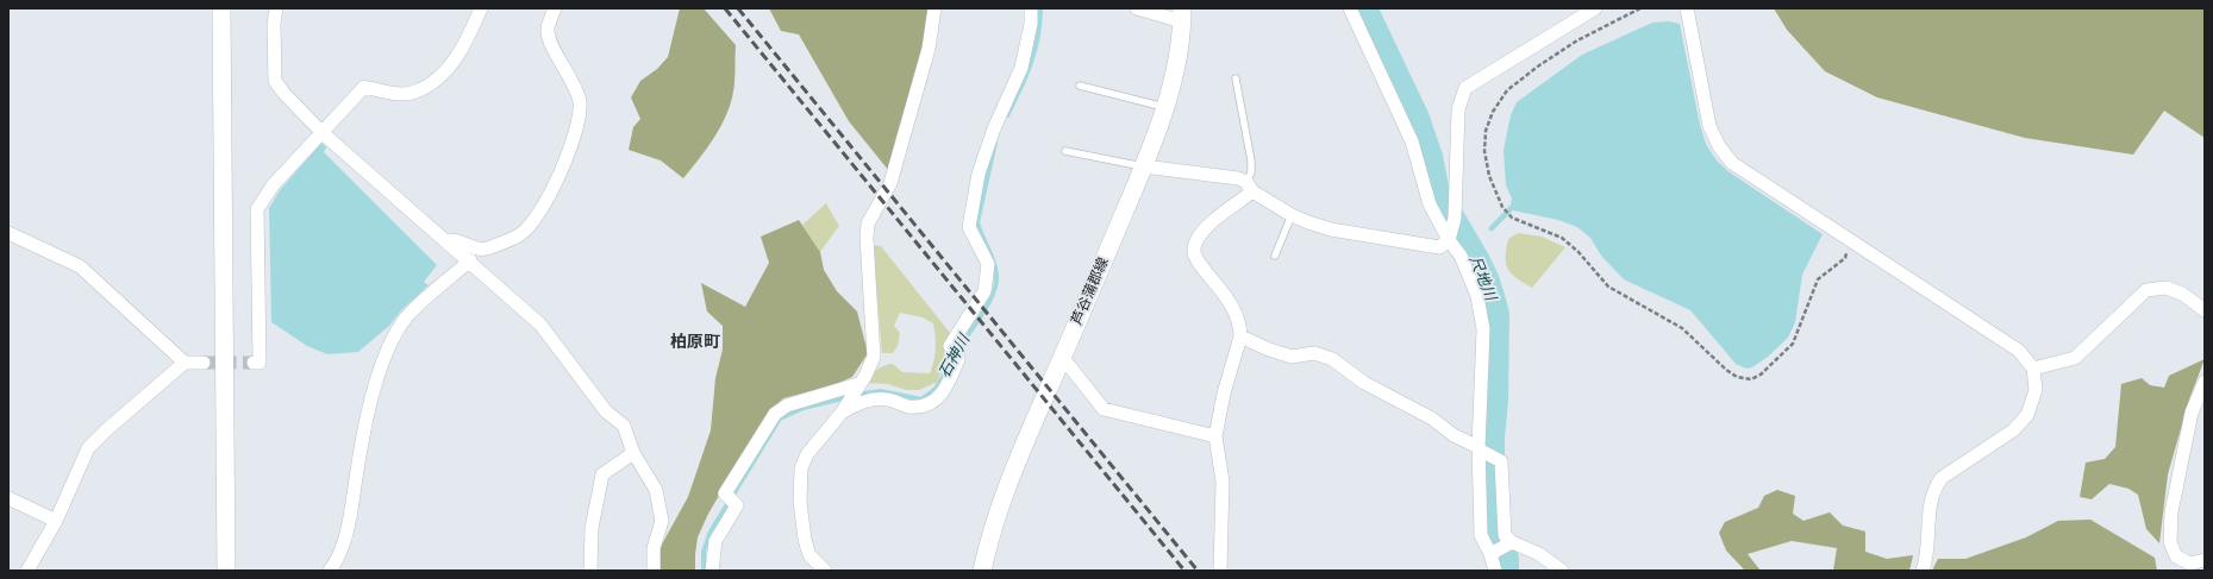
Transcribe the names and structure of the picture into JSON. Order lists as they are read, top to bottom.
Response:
{
  "streets": {
    "main road": ["芦谷蒲郡線"]
  },
  "districts": ["柏原町"],
  "water": ["尺地川", "石神川"]
}
